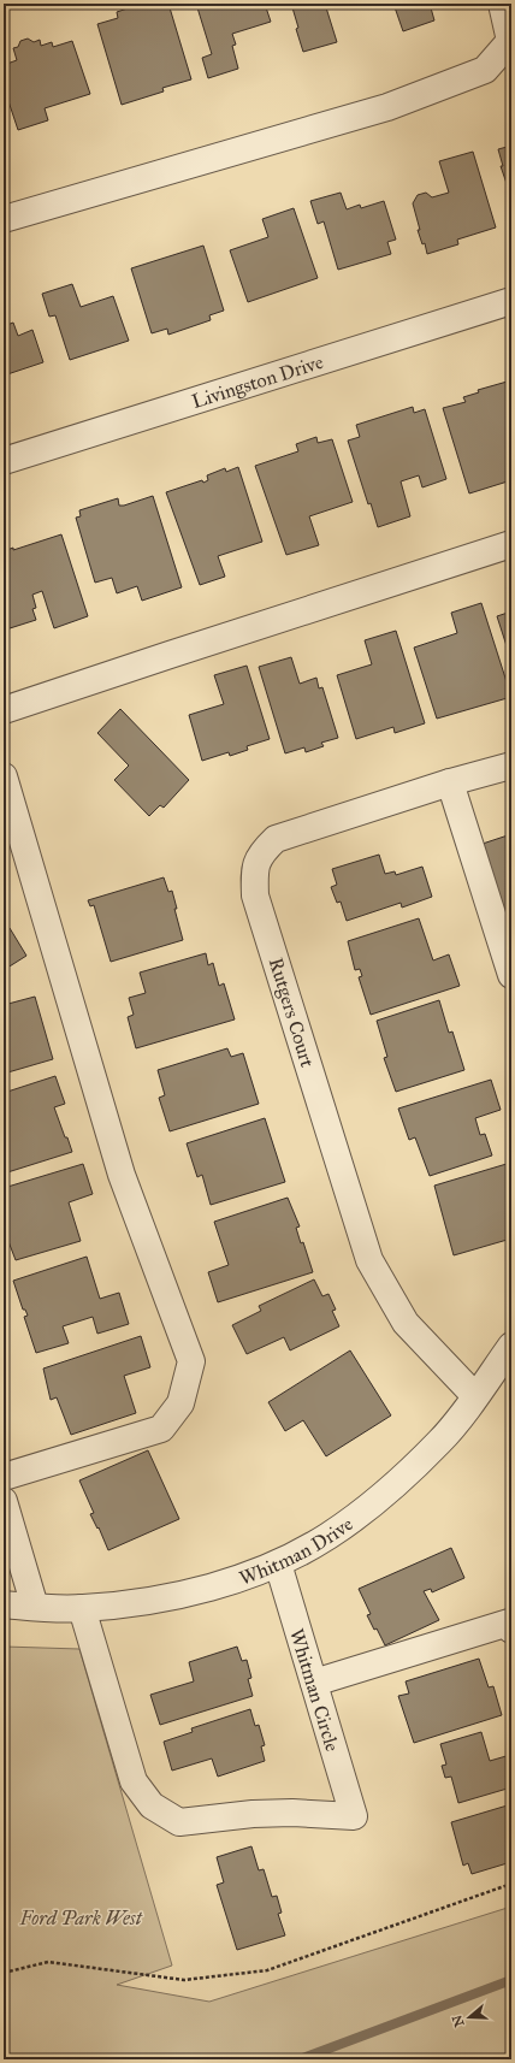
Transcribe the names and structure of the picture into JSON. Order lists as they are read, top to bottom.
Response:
{
  "streets": {
    "street": [
      "Livingston Drive",
      "Rutgers Court",
      "Whitman Drive",
      "Whitman Circle"
    ]
  },
  "crossings": [
    ["Rutgers Court", "Whitman Drive"],
    ["Whitman Drive", "Whitman Circle"]
  ],
  "parks": ["Ford Park West"],
  "north": "left"
}
